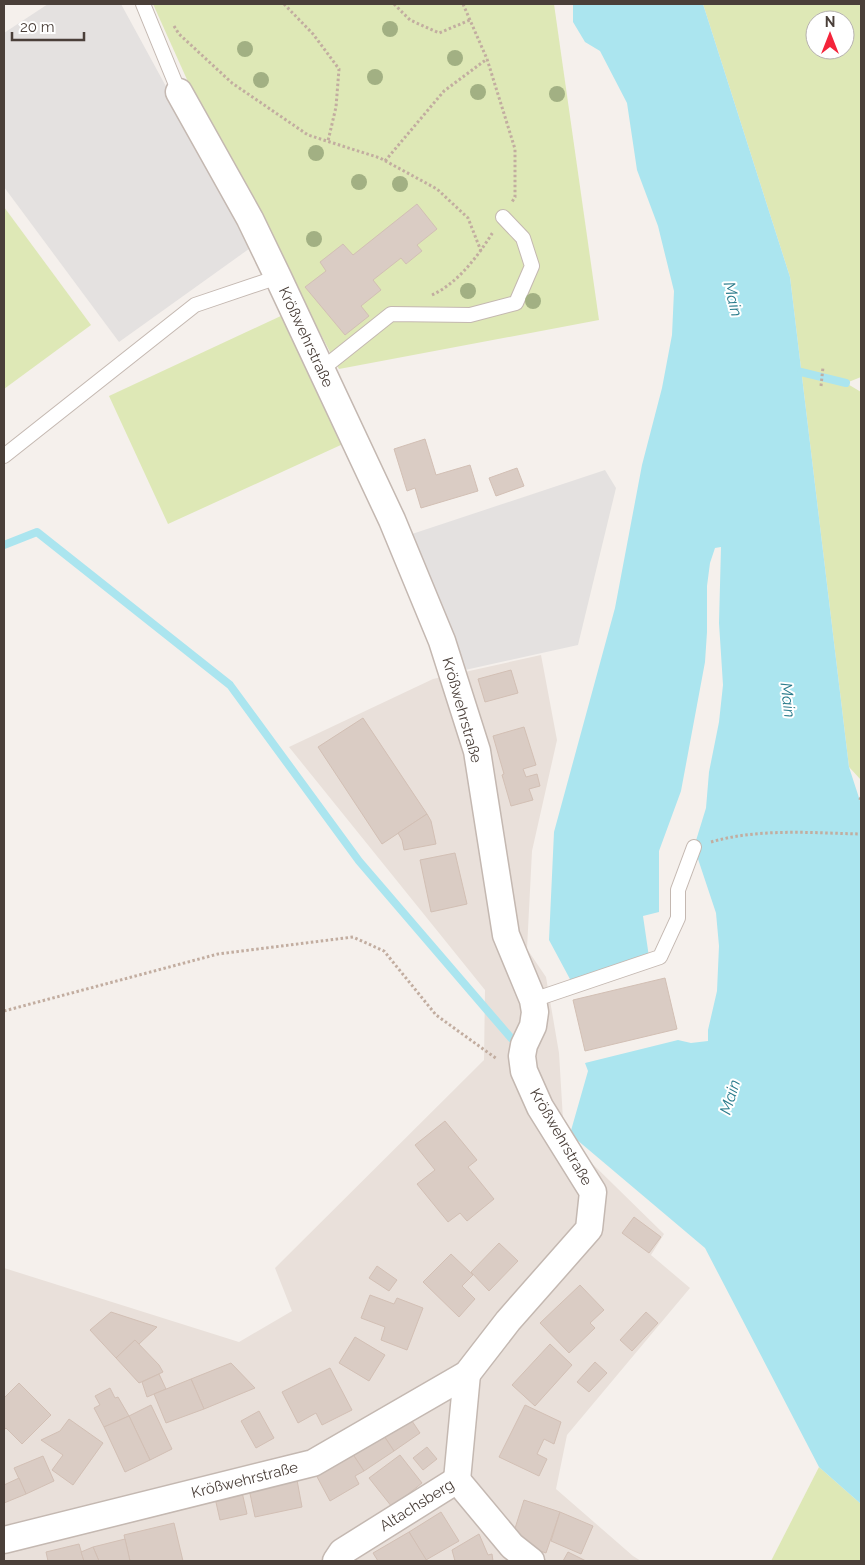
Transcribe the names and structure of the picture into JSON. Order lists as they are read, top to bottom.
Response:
{
  "streets": {
    "street": ["Krößwehrstraße", "Altachsberg"]
  },
  "water": ["Main"],
  "scale_bar": "20 m",
  "north": "top"
}
